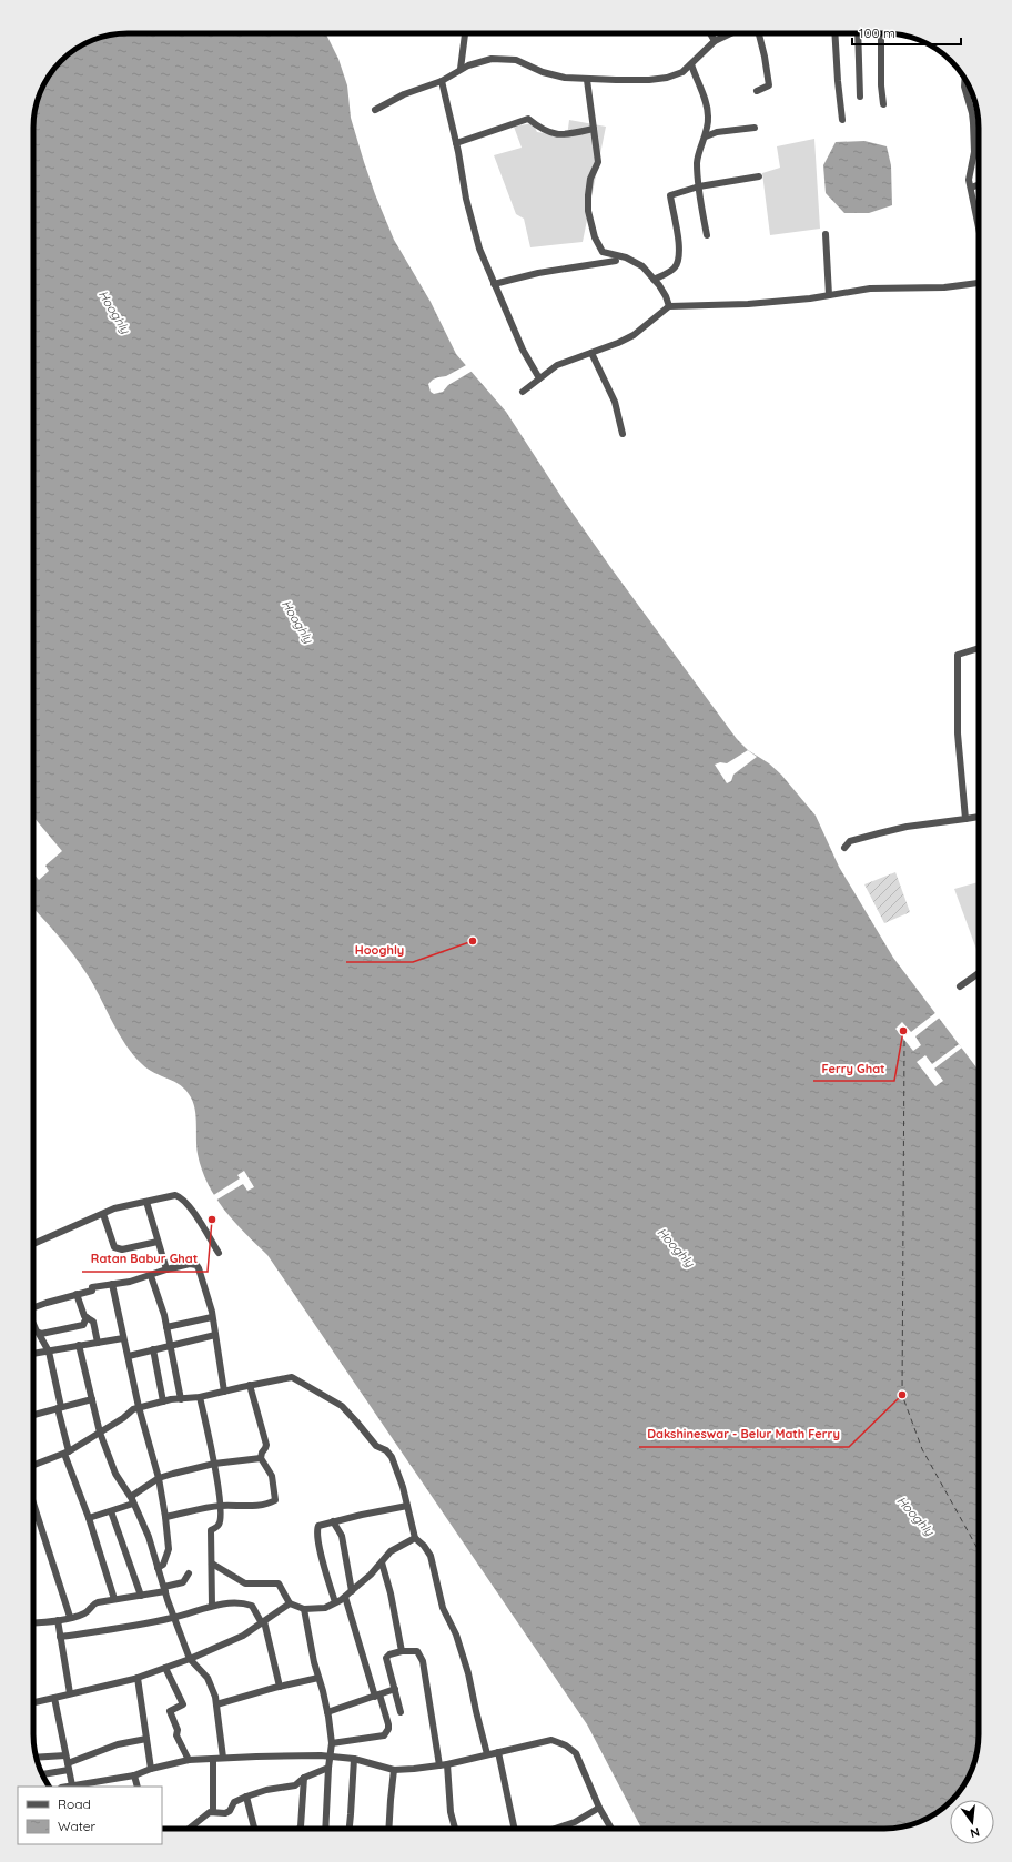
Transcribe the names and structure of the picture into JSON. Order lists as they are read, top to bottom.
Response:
{
  "water": ["Hooghly"],
  "places": [
    "Hooghly",
    "Ferry Ghat",
    "Ratan Babur Ghat",
    "Dakshineswar - Belur Math Ferry"
  ],
  "legend": ["Road", "Water"],
  "scale_bar": "100 m",
  "north": "bottom"
}
